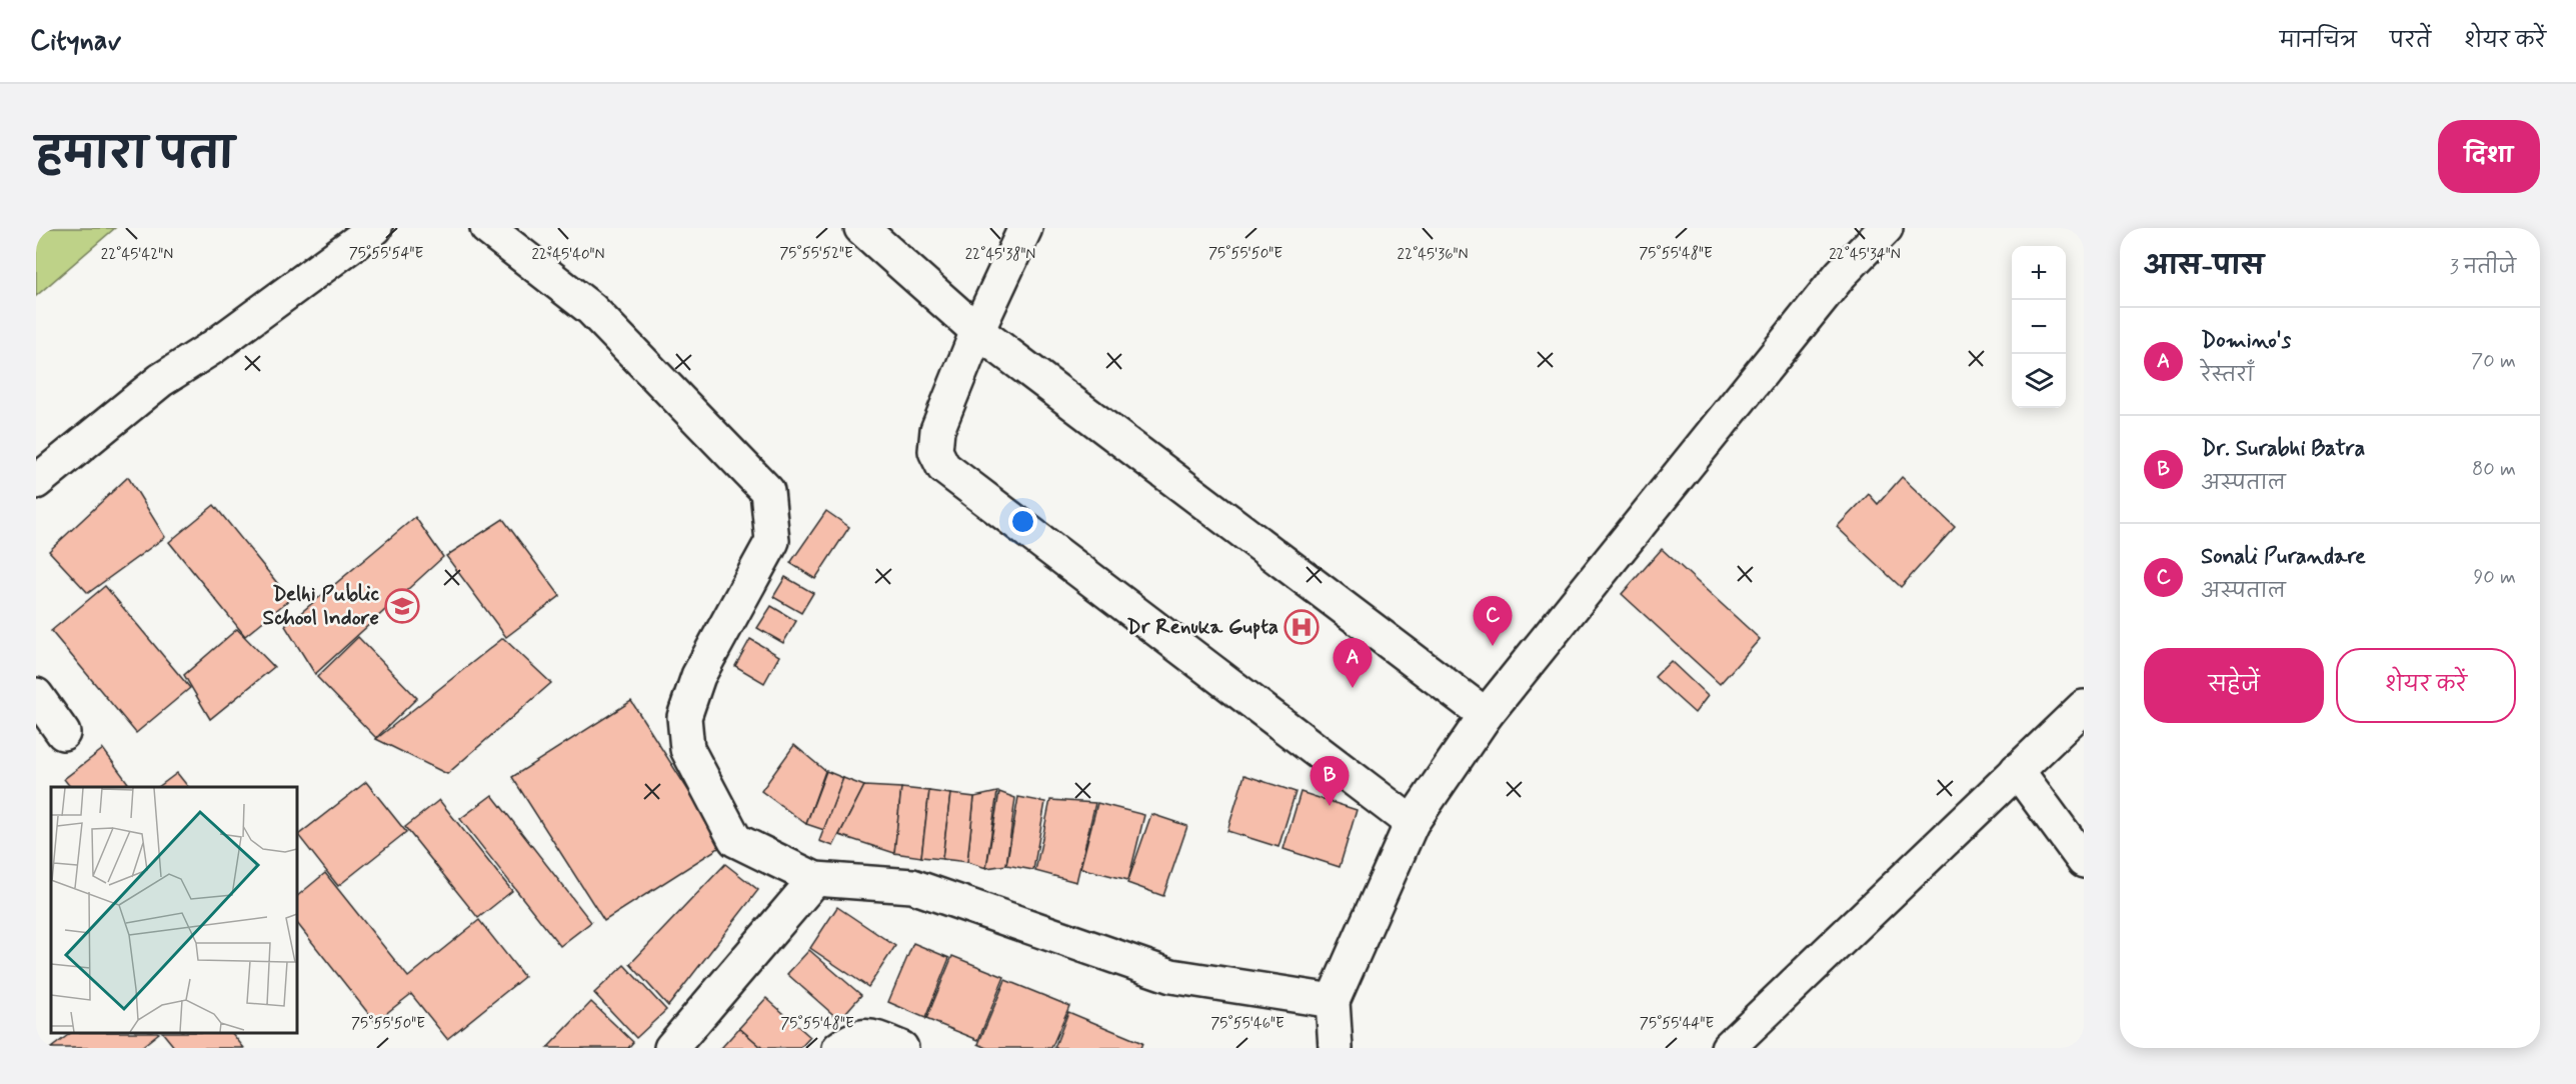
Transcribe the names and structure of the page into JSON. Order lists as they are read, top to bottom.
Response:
{
  "places": {
    "school or university": ["Delhi Public School Indore"],
    "hospital": ["Dr Renuka Gupta"]
  },
  "page": {
    "header": "Citynav",
    "nav": ["मानचित्र", "परतें", "शेयर करें"],
    "title": "हमारा पता",
    "buttons": [
      "दिशा",
      ["सहेजें", "शेयर करें"]
    ],
    "heading": ["आस-पास", "3 नतीजे"],
    "map_buttons": ["+", "−"],
    "list": [
      {
        "mark": "A",
        "name": "Domino's",
        "note": "रेस्तराँ",
        "value": "70 m"
      },
      {
        "mark": "B",
        "name": "Dr. Surabhi Batra",
        "note": "अस्पताल",
        "value": "80 m"
      },
      {
        "mark": "C",
        "name": "Sonali Purandare",
        "note": "अस्पताल",
        "value": "90 m"
      }
    ],
    "pins": ["C", "A", "B"]
  },
  "coordinates": [
    "75°55'54\"E",
    "75°55'52\"E",
    "75°55'50\"E",
    "75°55'48\"E",
    "22°45'42\"N",
    "22°45'40\"N",
    "22°45'38\"N",
    "22°45'36\"N",
    "22°45'34\"N",
    "75°55'46\"E",
    "75°55'44\"E"
  ]
}
